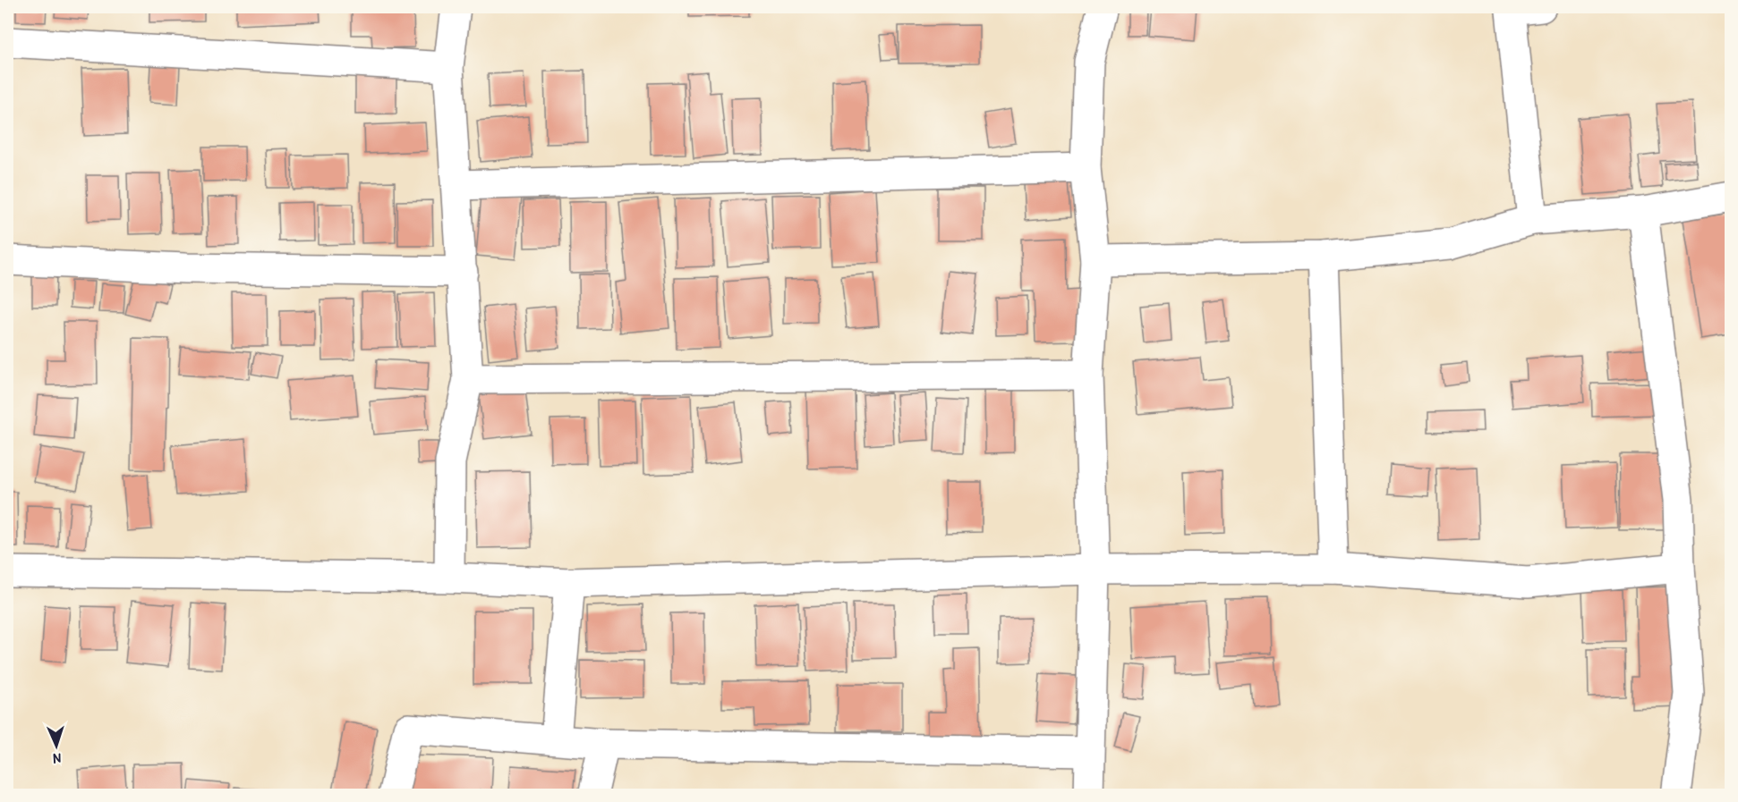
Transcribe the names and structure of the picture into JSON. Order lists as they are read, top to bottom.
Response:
{
  "north": "bottom"
}
